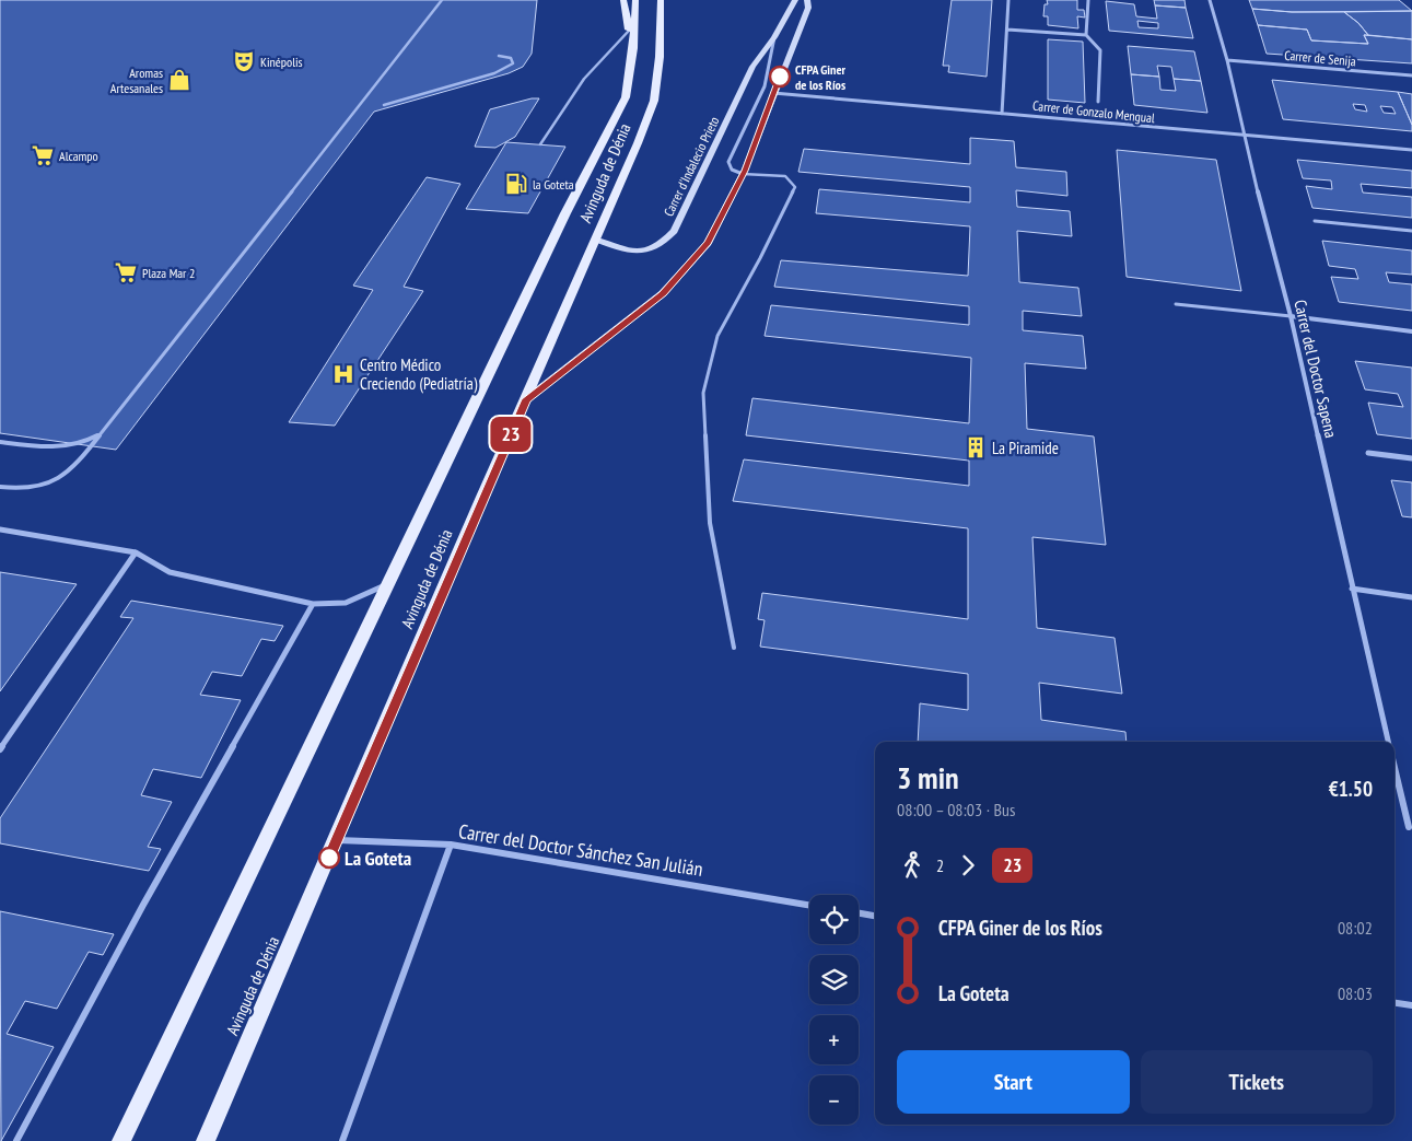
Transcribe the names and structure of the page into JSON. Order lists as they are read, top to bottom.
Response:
{
  "streets": {
    "main road": ["Avinguda de Dénia"],
    "street": [
      "Carrer de Senija",
      "Carrer de Gonzalo Mengual",
      "Carrer d'Indalecio Prieto",
      "Carrer del Doctor Sapena",
      "Carrer del Doctor Sánchez San Julián"
    ]
  },
  "crossings": [
    ["Carrer de Senija", "Carrer del Doctor Sapena"],
    ["Carrer de Gonzalo Mengual", "Carrer del Doctor Sapena"],
    ["Carrer d'Indalecio Prieto", "Avinguda de Dénia"],
    ["Avinguda de Dénia", "Carrer del Doctor Sánchez San Julián"]
  ],
  "places": {
    "theatre": ["Kinépolis"],
    "other": ["CFPA Giner de los Ríos", "La Goteta"],
    "shop": ["Aromas Artesanales"],
    "supermarket": ["Alcampo", "Plaza Mar 2"],
    "fuel station": ["la Goteta"],
    "hospital": ["Centro Médico Creciendo (Pediatría)"],
    "building": ["La Piramide"]
  },
  "lines": ["bus line 23"],
  "page": {
    "on_map": "23",
    "heading": ["3 min", "08:00 – 08:03 · Bus", "€1.50"],
    "legs": ["2", "23"],
    "map_buttons": ["+", "−"],
    "list": [
      {
        "name": "CFPA Giner de los Ríos",
        "value": "08:02"
      },
      {
        "name": "La Goteta",
        "value": "08:03"
      }
    ],
    "buttons": ["Start", "Tickets"]
  }
}
